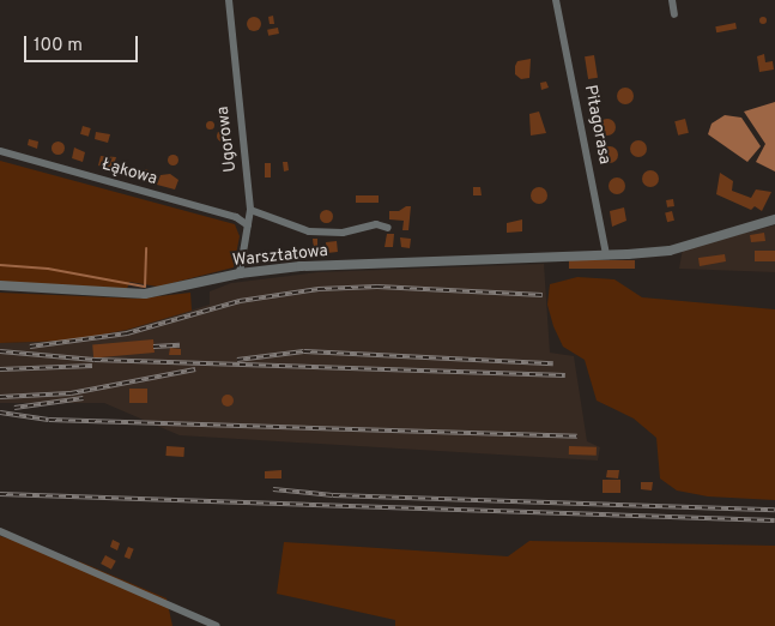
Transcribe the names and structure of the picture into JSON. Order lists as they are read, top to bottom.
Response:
{
  "streets": {
    "street": [
      "Pitagorasa",
      "Ugorowa",
      "Łąkowa",
      "Warsztatowa"
    ]
  },
  "crossings": [
    ["Pitagorasa", "Warsztatowa"],
    ["Ugorowa", "Łąkowa"],
    ["Ugorowa", "Warsztatowa"]
  ],
  "scale_bar": "100 m"
}
